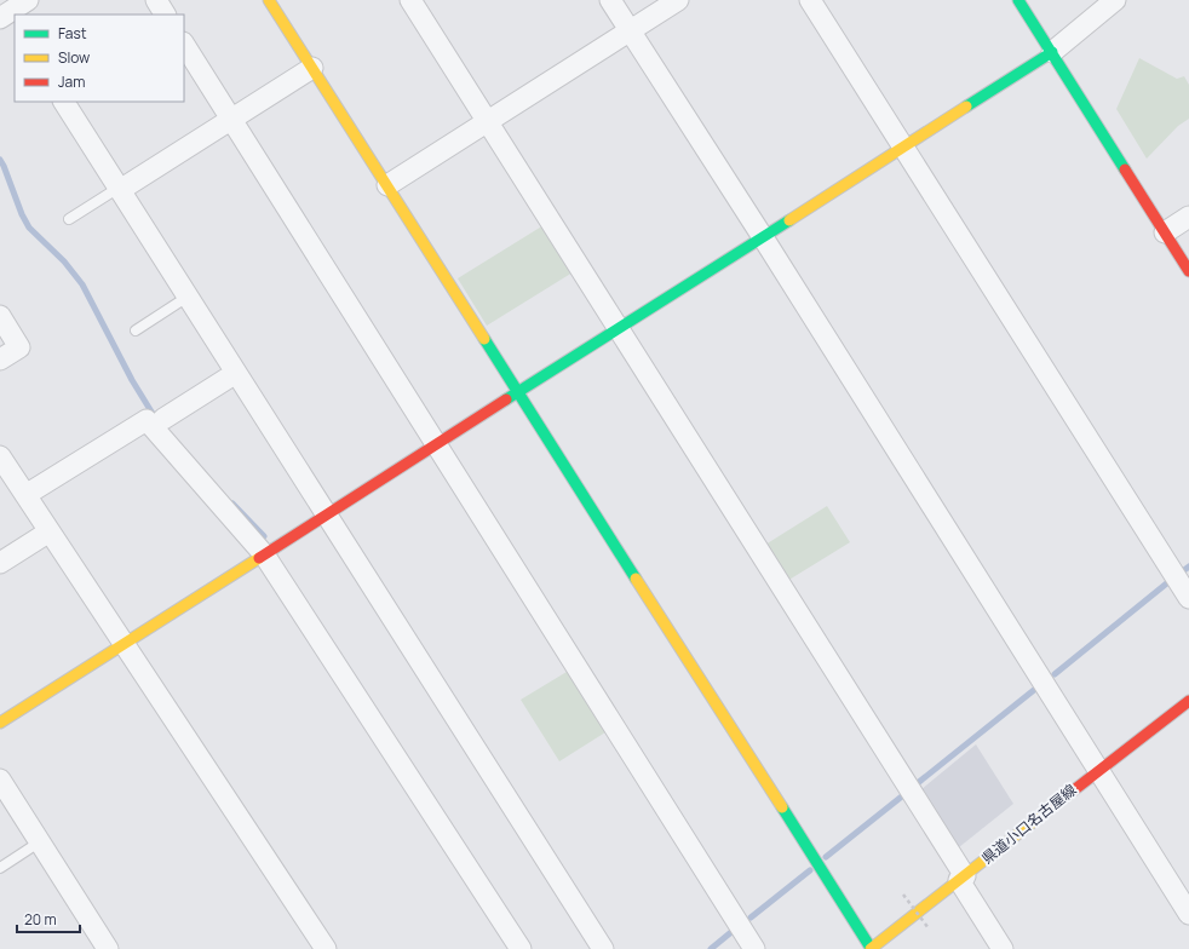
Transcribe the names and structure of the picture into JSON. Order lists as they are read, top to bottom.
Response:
{
  "streets": {
    "street": ["県道小口名古屋線"]
  },
  "legend": ["Fast", "Slow", "Jam"],
  "scale_bar": "20 m"
}
